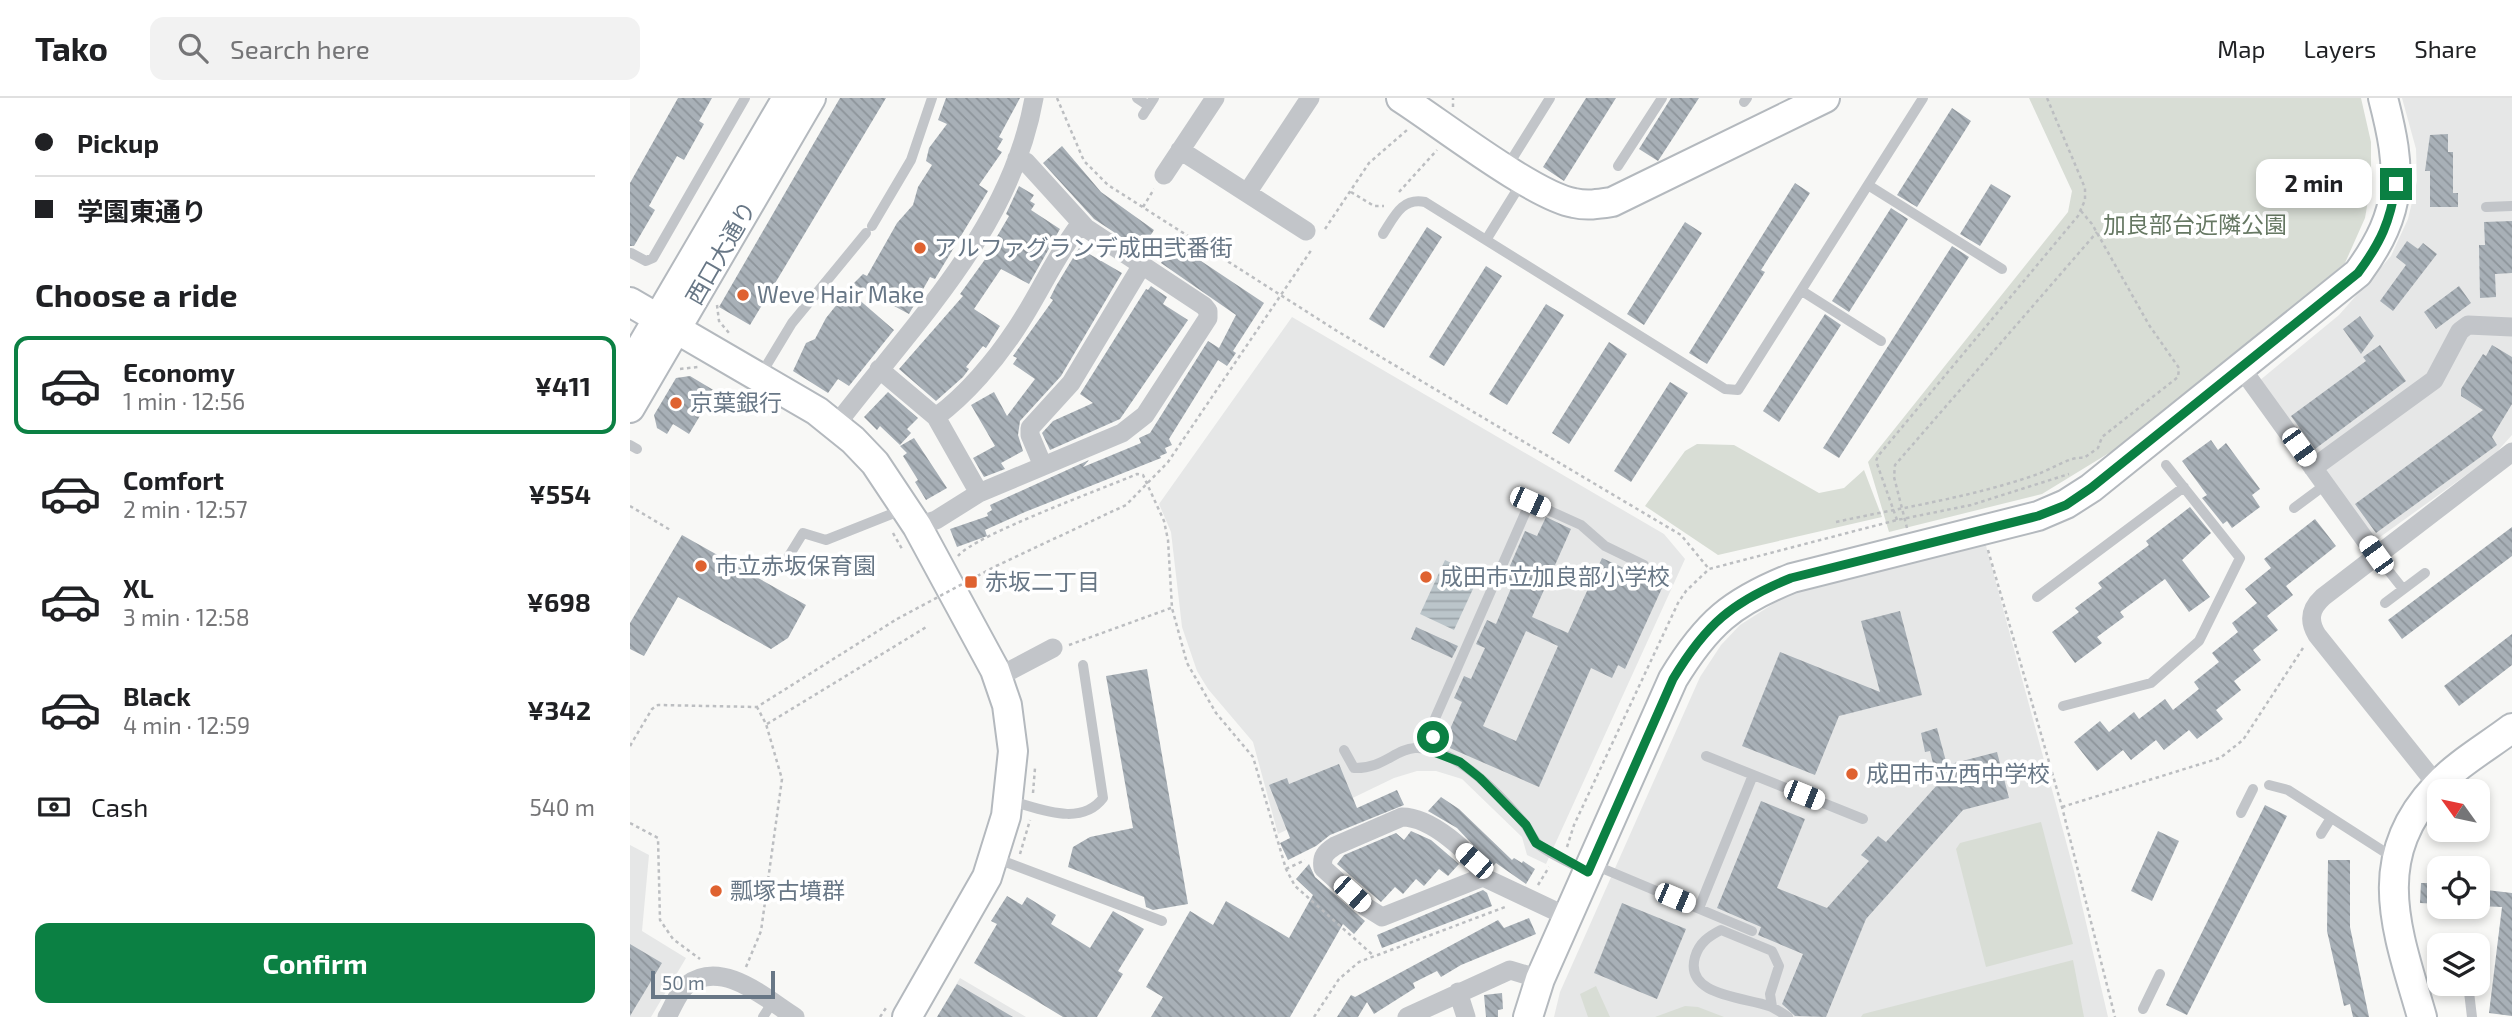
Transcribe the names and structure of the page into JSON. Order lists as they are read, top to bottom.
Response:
{
  "streets": {
    "street": ["西口大通り"]
  },
  "parks": ["加良部台近隣公園"],
  "places": {
    "other": [
      "アルファグランデ成田弐番街",
      "Weve Hair Make",
      "京葉銀行",
      "市立赤坂保育園",
      "成田市立加良部小学校",
      "成田市立西中学校",
      "瓢塚古墳群"
    ],
    "transit": ["赤坂二丁目"]
  },
  "scale_bar": "50 m",
  "north": "top left",
  "page": {
    "header": "Tako",
    "search": "Search here",
    "nav": ["Map", "Layers", "Share"],
    "banner": ["Pickup", "学園東通り"],
    "bubble": "2 min",
    "heading": "Choose a ride",
    "list": [
      {
        "name": "Economy",
        "note": "1 min · 12:56",
        "value": "¥411"
      },
      {
        "name": "Comfort",
        "note": "2 min · 12:57",
        "value": "¥554"
      },
      {
        "name": "XL",
        "note": "3 min · 12:58",
        "value": "¥698"
      },
      {
        "name": "Black",
        "note": "4 min · 12:59",
        "value": "¥342"
      }
    ],
    "pay": ["Cash", "540 m"],
    "buttons": "Confirm",
    "scale": "50 m"
  }
}
